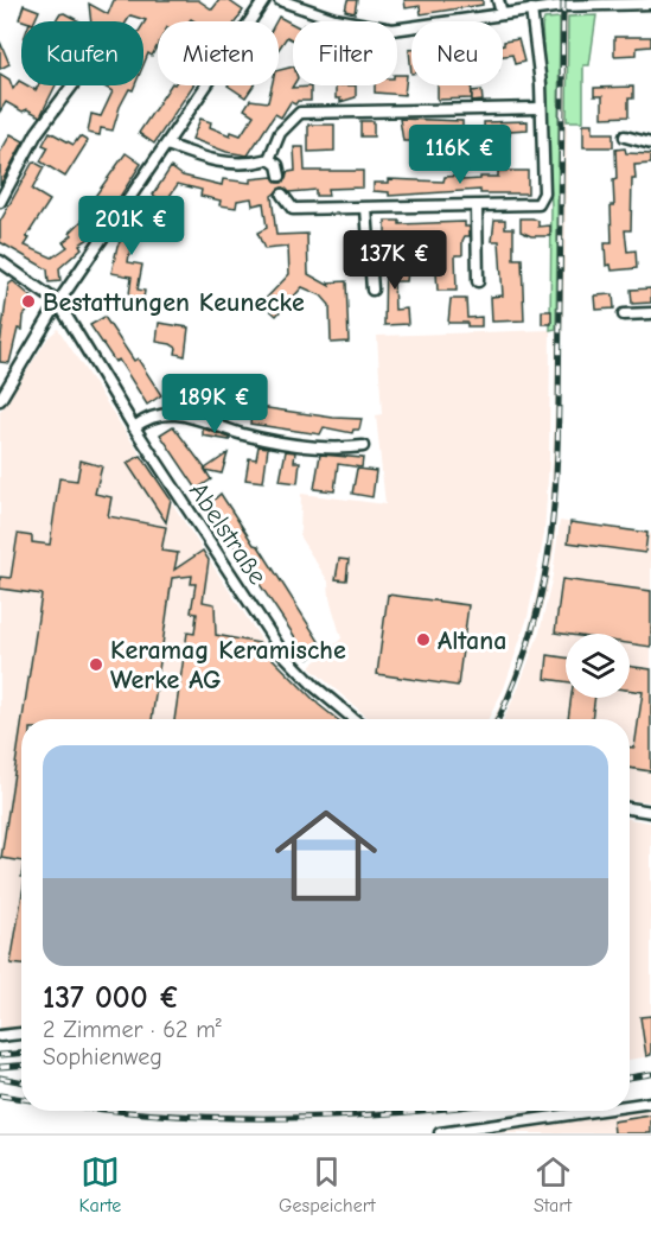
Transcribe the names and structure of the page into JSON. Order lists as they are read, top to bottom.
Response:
{
  "streets": {
    "street": ["Abelstraße"]
  },
  "places": ["Bestattungen Keunecke", "Altana", "Keramag Keramische Werke AG"],
  "page": {
    "chip": [
      "Kaufen",
      "Mieten",
      "Filter",
      "Neu"
    ],
    "price": [
      "116K €",
      "201K €",
      "137K €",
      "189K €"
    ],
    "list": [
      {
        "name": "137 000 €",
        "note": "2 Zimmer · 62 m² · Sophienweg"
      }
    ],
    "tabs": ["Karte", "Gespeichert", "Start"]
  }
}
